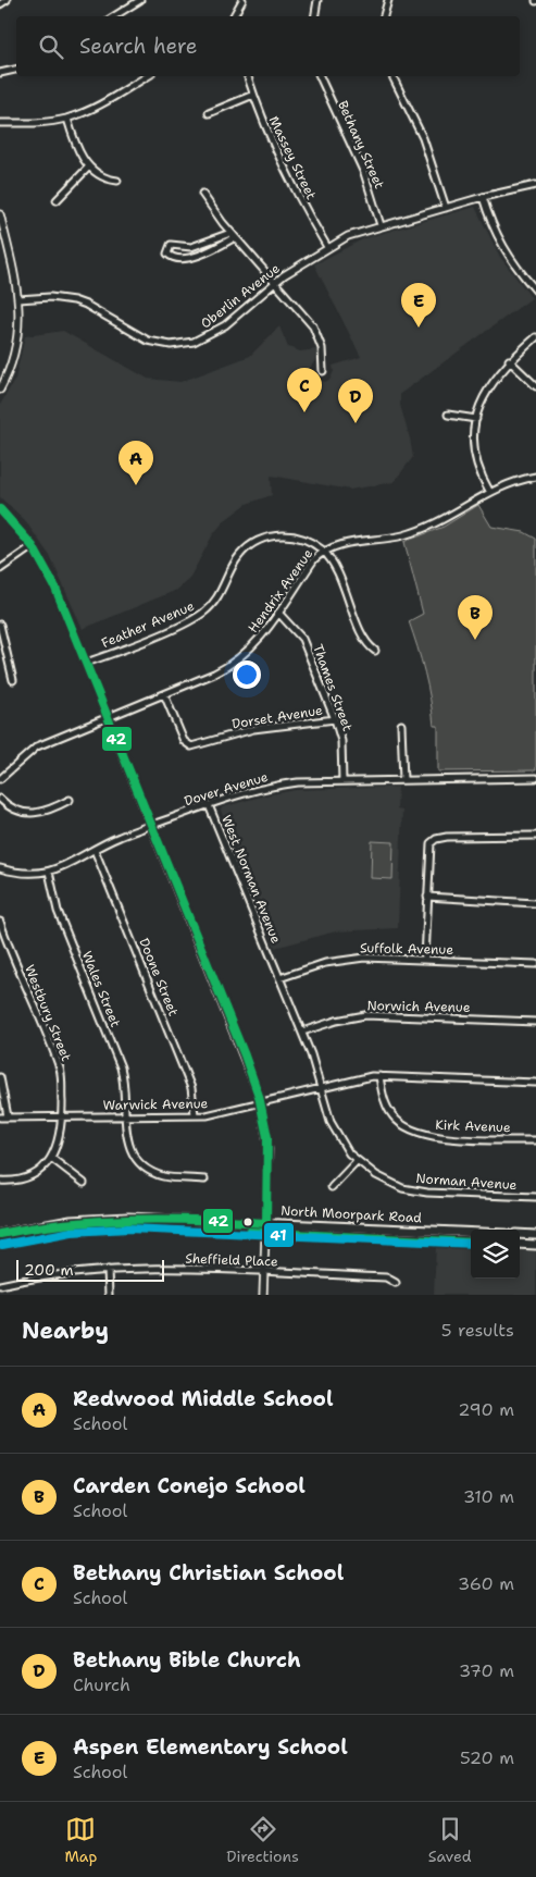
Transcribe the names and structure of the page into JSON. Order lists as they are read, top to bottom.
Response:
{
  "streets": {
    "main road": ["North Moorpark Road"],
    "street": [
      "Bethany Street",
      "Massey Street",
      "Oberlin Avenue",
      "Hendrix Avenue",
      "Feather Avenue",
      "Thames Street",
      "Dorset Avenue",
      "Dover Avenue",
      "West Norman Avenue",
      "Suffolk Avenue",
      "Doone Street",
      "Wales Street",
      "Norwich Avenue",
      "Westbury Street",
      "Warwick Avenue",
      "Kirk Avenue",
      "Norman Avenue",
      "Sheffield Place"
    ]
  },
  "crossings": [
    ["Bethany Street", "Oberlin Avenue"],
    ["Massey Street", "Oberlin Avenue"],
    ["Hendrix Avenue", "Feather Avenue"],
    ["Hendrix Avenue", "Thames Street"],
    ["Hendrix Avenue", "Dorset Avenue"],
    ["Thames Street", "Dorset Avenue"],
    ["Thames Street", "Dover Avenue"],
    ["Dover Avenue", "West Norman Avenue"],
    ["Dover Avenue", "Doone Street"],
    ["Dover Avenue", "Wales Street"],
    ["West Norman Avenue", "Suffolk Avenue"],
    ["West Norman Avenue", "Norwich Avenue"],
    ["West Norman Avenue", "Norman Avenue"],
    ["Doone Street", "Warwick Avenue"],
    ["Wales Street", "Warwick Avenue"],
    ["Norwich Avenue", "Norman Avenue"],
    ["Westbury Street", "Warwick Avenue"],
    ["Warwick Avenue", "Kirk Avenue"],
    ["Warwick Avenue", "Norman Avenue"]
  ],
  "lines": ["transit line 42", "transit line 41"],
  "scale_bar": "200 m",
  "page": {
    "search": "Search here",
    "pins": [
      "E",
      "C",
      "D",
      "A",
      "B"
    ],
    "scale": "200 m",
    "heading": ["Nearby", "5 results"],
    "list": [
      {
        "mark": "A",
        "name": "Redwood Middle School",
        "note": "School",
        "value": "290 m"
      },
      {
        "mark": "B",
        "name": "Carden Conejo School",
        "note": "School",
        "value": "310 m"
      },
      {
        "mark": "C",
        "name": "Bethany Christian School",
        "note": "School",
        "value": "360 m"
      },
      {
        "mark": "D",
        "name": "Bethany Bible Church",
        "note": "Church",
        "value": "370 m"
      },
      {
        "mark": "E",
        "name": "Aspen Elementary School",
        "note": "School",
        "value": "520 m"
      }
    ],
    "nav": ["Map", "Directions", "Saved"]
  }
}
